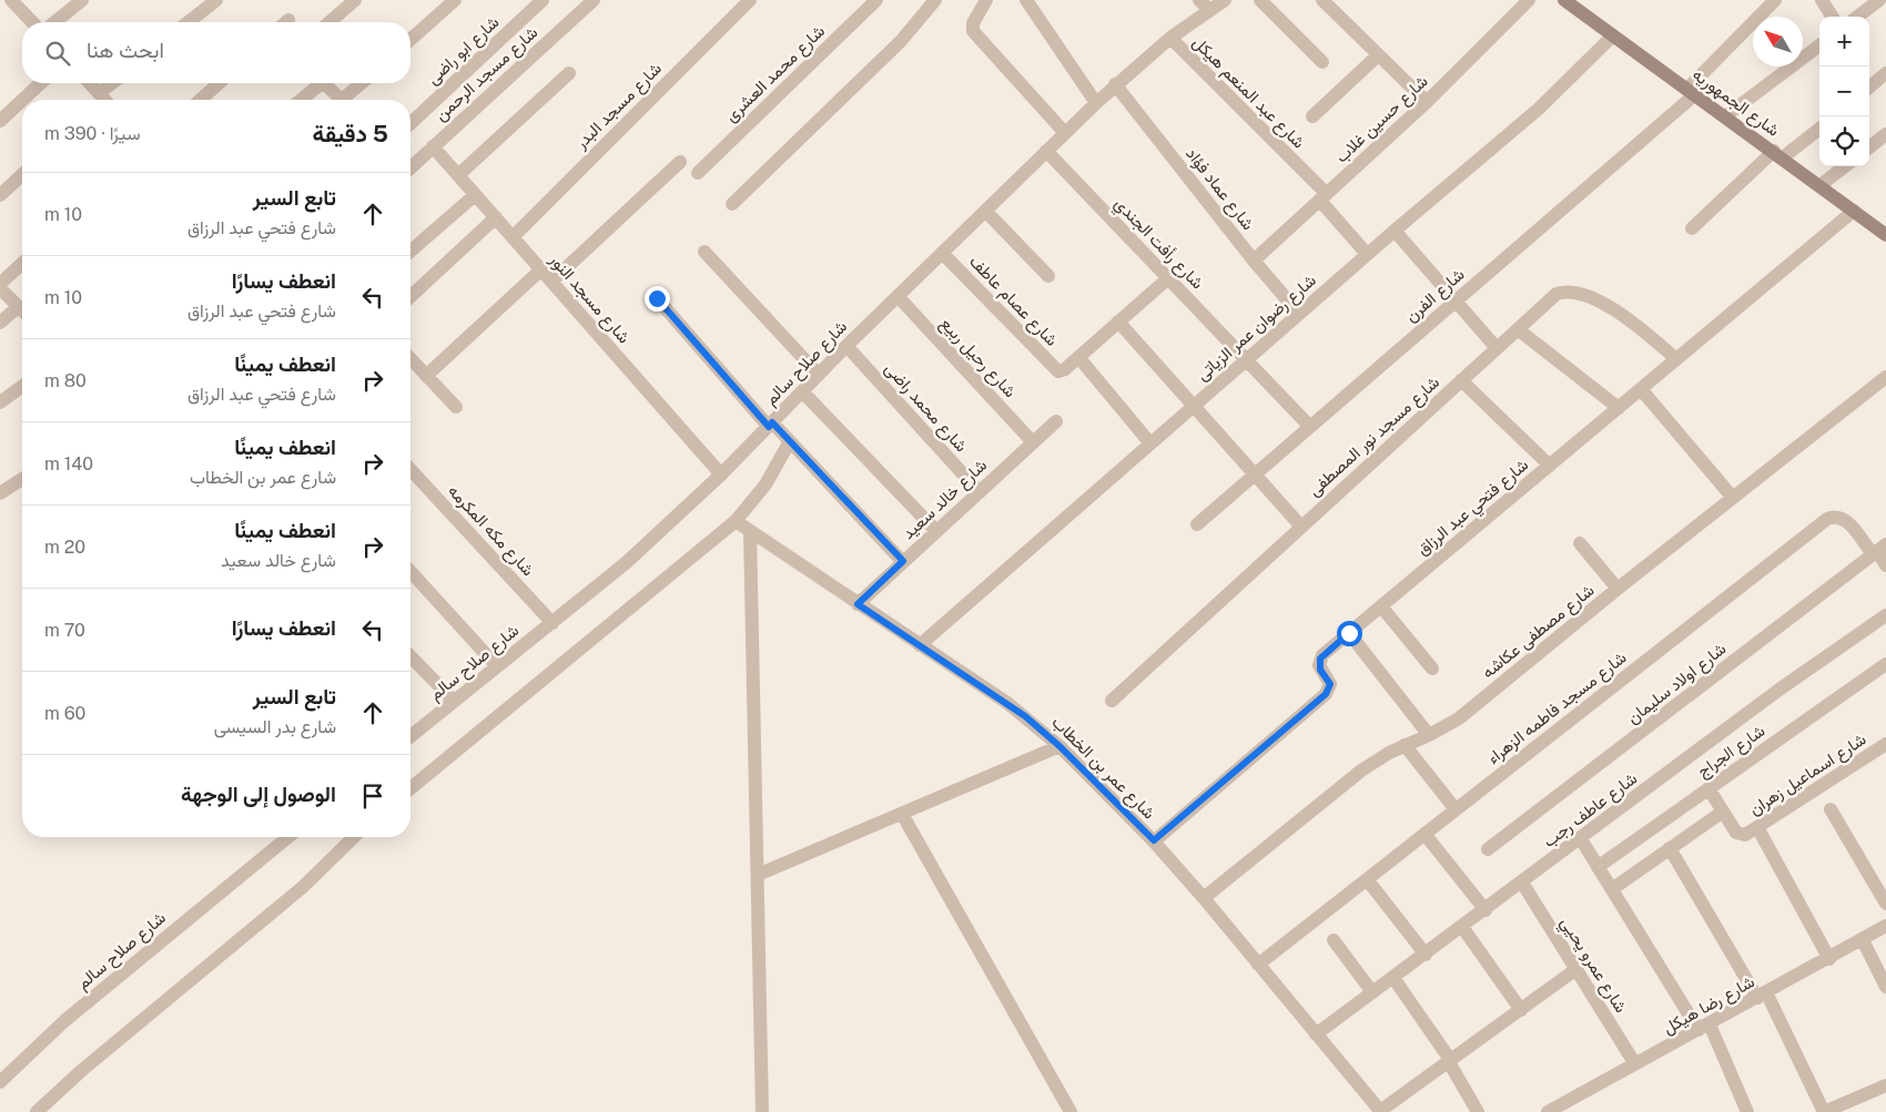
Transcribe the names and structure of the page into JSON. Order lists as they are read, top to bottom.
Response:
{
  "streets": {
    "main road": ["شارع الجمهوريه"],
    "street": [
      "شارع ابو راضى",
      "شارع مسجد الرحمن",
      "شارع محمد العشرى",
      "شارع عبد المنعم هيكل",
      "شارع مسجد البدر",
      "شارع حسين غلاب",
      "شارع عماد فؤاد",
      "شارع رأفت الجندي",
      "شارع الفرن",
      "شارع مسجد النور",
      "شارع عصام عاطف",
      "شارع رضوان عمر الزياتى",
      "شارع رحيل ربيع",
      "شارع صلاح سالم",
      "شارع محمد راضى",
      "شارع مسجد نور المصطفى",
      "شارع خالد سعيد",
      "شارع فتحي عبد الرزاق",
      "شارع مكه المكرمه",
      "شارع مصطفى عكاشه",
      "شارع اولاد سليمان",
      "شارع مسجد فاطمه الزهراء",
      "شارع الجراج",
      "شارع عمر بن الخطاب",
      "شارع اسماعيل زهران",
      "شارع عاطف رجب",
      "شارع عمرو يحيي",
      "شارع رضا هيكل"
    ]
  },
  "crossings": [
    ["شارع مسجد الرحمن", "شارع مسجد النور"],
    ["شارع عبد المنعم هيكل", "شارع حسين غلاب"],
    ["شارع عبد المنعم هيكل", "شارع رضوان عمر الزياتى"],
    ["شارع عبد المنعم هيكل", "شارع صلاح سالم"],
    ["شارع الجمهوريه", "شارع الفرن"],
    ["شارع الجمهوريه", "شارع رضوان عمر الزياتى"],
    ["شارع الجمهوريه", "شارع فتحي عبد الرزاق"],
    ["شارع مسجد البدر", "شارع مسجد النور"],
    ["شارع حسين غلاب", "شارع عماد فؤاد"],
    ["شارع عماد فؤاد", "شارع رضوان عمر الزياتى"],
    ["شارع عماد فؤاد", "شارع صلاح سالم"],
    ["شارع رأفت الجندي", "شارع الفرن"],
    ["شارع رأفت الجندي", "شارع رضوان عمر الزياتى"],
    ["شارع رأفت الجندي", "شارع صلاح سالم"],
    ["شارع مسجد النور", "شارع صلاح سالم"],
    ["شارع عصام عاطف", "شارع صلاح سالم"],
    ["شارع رضوان عمر الزياتى", "شارع عمر بن الخطاب"],
    ["شارع رحيل ربيع", "شارع صلاح سالم"],
    ["شارع رحيل ربيع", "شارع خالد سعيد"],
    ["شارع صلاح سالم", "شارع محمد راضى"],
    ["شارع صلاح سالم", "شارع مكه المكرمه"],
    ["شارع محمد راضى", "شارع خالد سعيد"],
    ["شارع مسجد نور المصطفى", "شارع فتحي عبد الرزاق"],
    ["شارع خالد سعيد", "شارع عمر بن الخطاب"],
    ["شارع فتحي عبد الرزاق", "شارع عمر بن الخطاب"],
    ["شارع مصطفى عكاشه", "شارع عمر بن الخطاب"],
    ["شارع اولاد سليمان", "شارع مسجد فاطمه الزهراء"],
    ["شارع مسجد فاطمه الزهراء", "شارع عمر بن الخطاب"],
    ["شارع الجراج", "شارع اسماعيل زهران"],
    ["شارع عمر بن الخطاب", "شارع عاطف رجب"],
    ["شارع عاطف رجب", "شارع عمرو يحيي"],
    ["شارع عمرو يحيي", "شارع رضا هيكل"]
  ],
  "north": "top left",
  "page": {
    "map_buttons": ["+", "−"],
    "search": "ابحث هنا",
    "heading": ["5 دقيقة", "سيرًا · 390 m"],
    "list": [
      ["تابع السير", "شارع فتحي عبد الرزاق", "10 m"],
      ["انعطف يسارًا", "شارع فتحي عبد الرزاق", "10 m"],
      ["انعطف يمينًا", "شارع فتحي عبد الرزاق", "80 m"],
      ["انعطف يمينًا", "شارع عمر بن الخطاب", "140 m"],
      ["انعطف يمينًا", "شارع خالد سعيد", "20 m"],
      ["انعطف يسارًا", "70 m"],
      ["تابع السير", "شارع بدر السيسى", "60 m"],
      "الوصول إلى الوجهة"
    ]
  }
}
